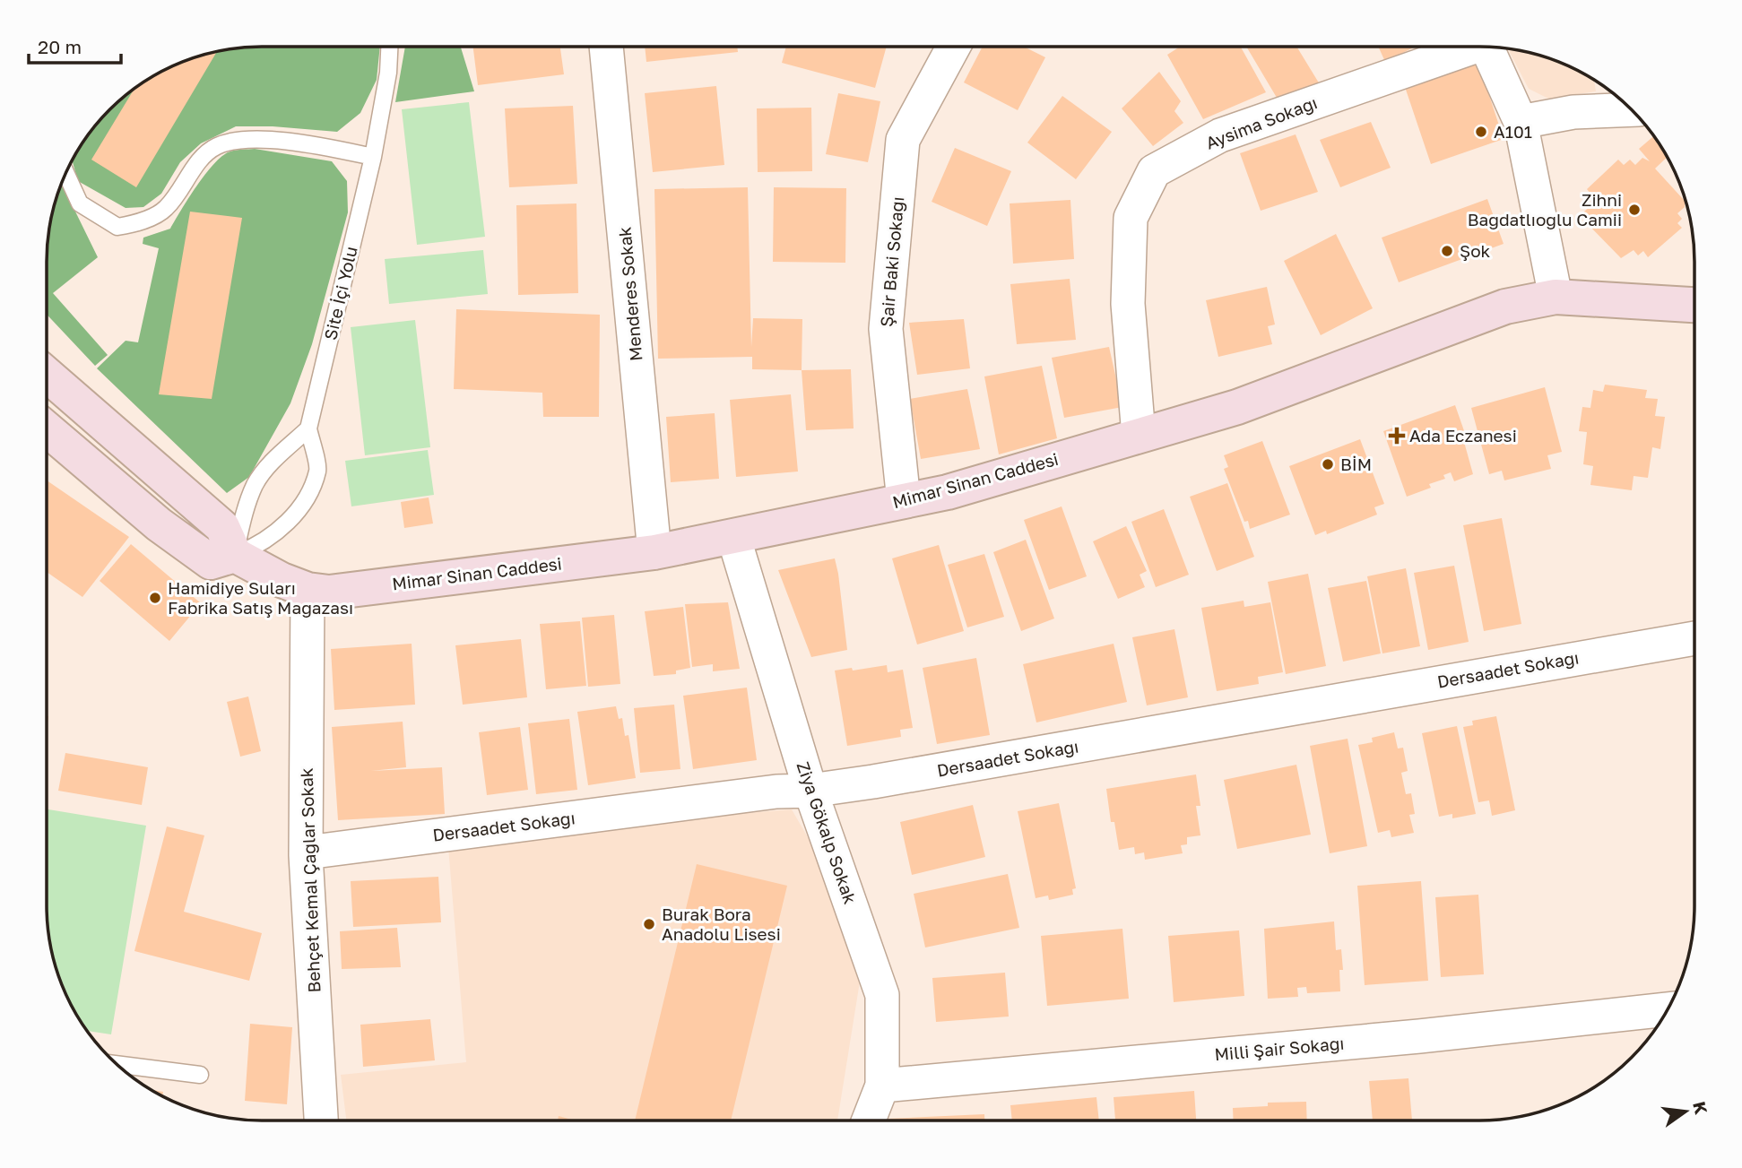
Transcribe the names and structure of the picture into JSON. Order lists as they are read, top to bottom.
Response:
{
  "streets": {
    "main road": ["Mimar Sinan Caddesi"],
    "street": [
      "Aysima Sokağı",
      "Şair Baki Sokağı",
      "Menderes Sokak",
      "Dersaadet Sokağı",
      "Ziya Gökalp Sokak",
      "Behçet Kemal Çağlar Sokak",
      "Milli Şair Sokağı"
    ],
    "lane": ["Site İçi Yolu"]
  },
  "crossings": [
    ["Aysima Sokağı", "Mimar Sinan Caddesi"],
    ["Şair Baki Sokağı", "Mimar Sinan Caddesi"],
    ["Menderes Sokak", "Mimar Sinan Caddesi"],
    ["Mimar Sinan Caddesi", "Ziya Gökalp Sokak"],
    ["Mimar Sinan Caddesi", "Behçet Kemal Çağlar Sokak"],
    ["Dersaadet Sokağı", "Ziya Gökalp Sokak"],
    ["Dersaadet Sokağı", "Behçet Kemal Çağlar Sokak"],
    ["Ziya Gökalp Sokak", "Milli Şair Sokağı"]
  ],
  "places": {
    "other": [
      "A101",
      "Zihni Bağdatlıoğlu Camii",
      "Şok",
      "BİM",
      "Hamidiye Suları Fabrika Satış Mağazası",
      "Burak Bora Anadolu Lisesi"
    ],
    "health": ["Ada Eczanesi"]
  },
  "scale_bar": "20 m",
  "north": "right"
}
